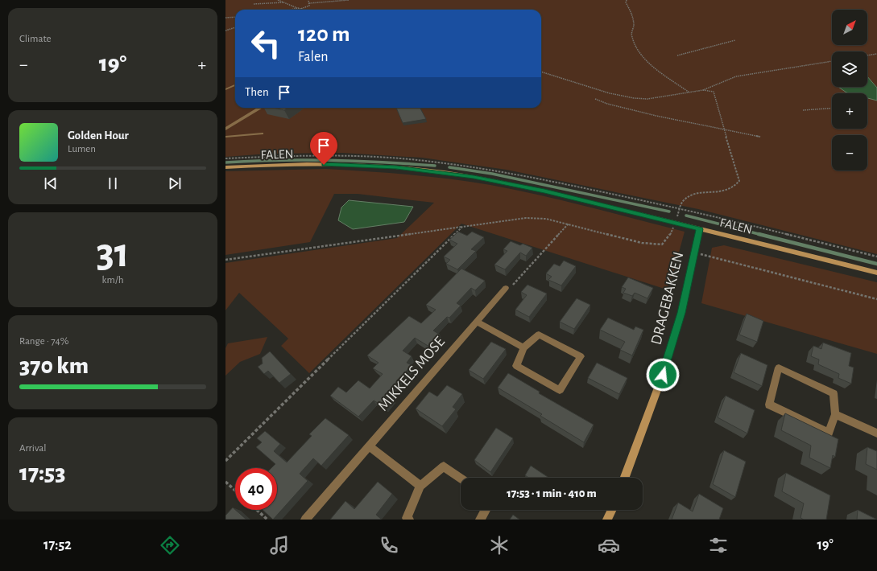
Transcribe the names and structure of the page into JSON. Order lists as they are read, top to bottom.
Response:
{
  "streets": {
    "street": ["FALEN", "DRAGEBAKKEN", "MIKKELS MOSE"]
  },
  "crossings": [
    ["FALEN", "DRAGEBAKKEN"]
  ],
  "north": "top right",
  "page": {
    "tile": [
      "Climate",
      ["31", "km/h"],
      ["Range · 74%", "370 km"],
      ["Arrival", "17:53"]
    ],
    "map_buttons": ["+", "−"],
    "turn": ["120 m", "Falen"],
    "heat": ["−", "19°", "+"],
    "then": "Then",
    "song": ["Golden Hour", "Lumen"],
    "limit": "40",
    "trip": "17:53 · 1 min · 410 m",
    "tabs": ["17:52", "19°"]
  }
}
